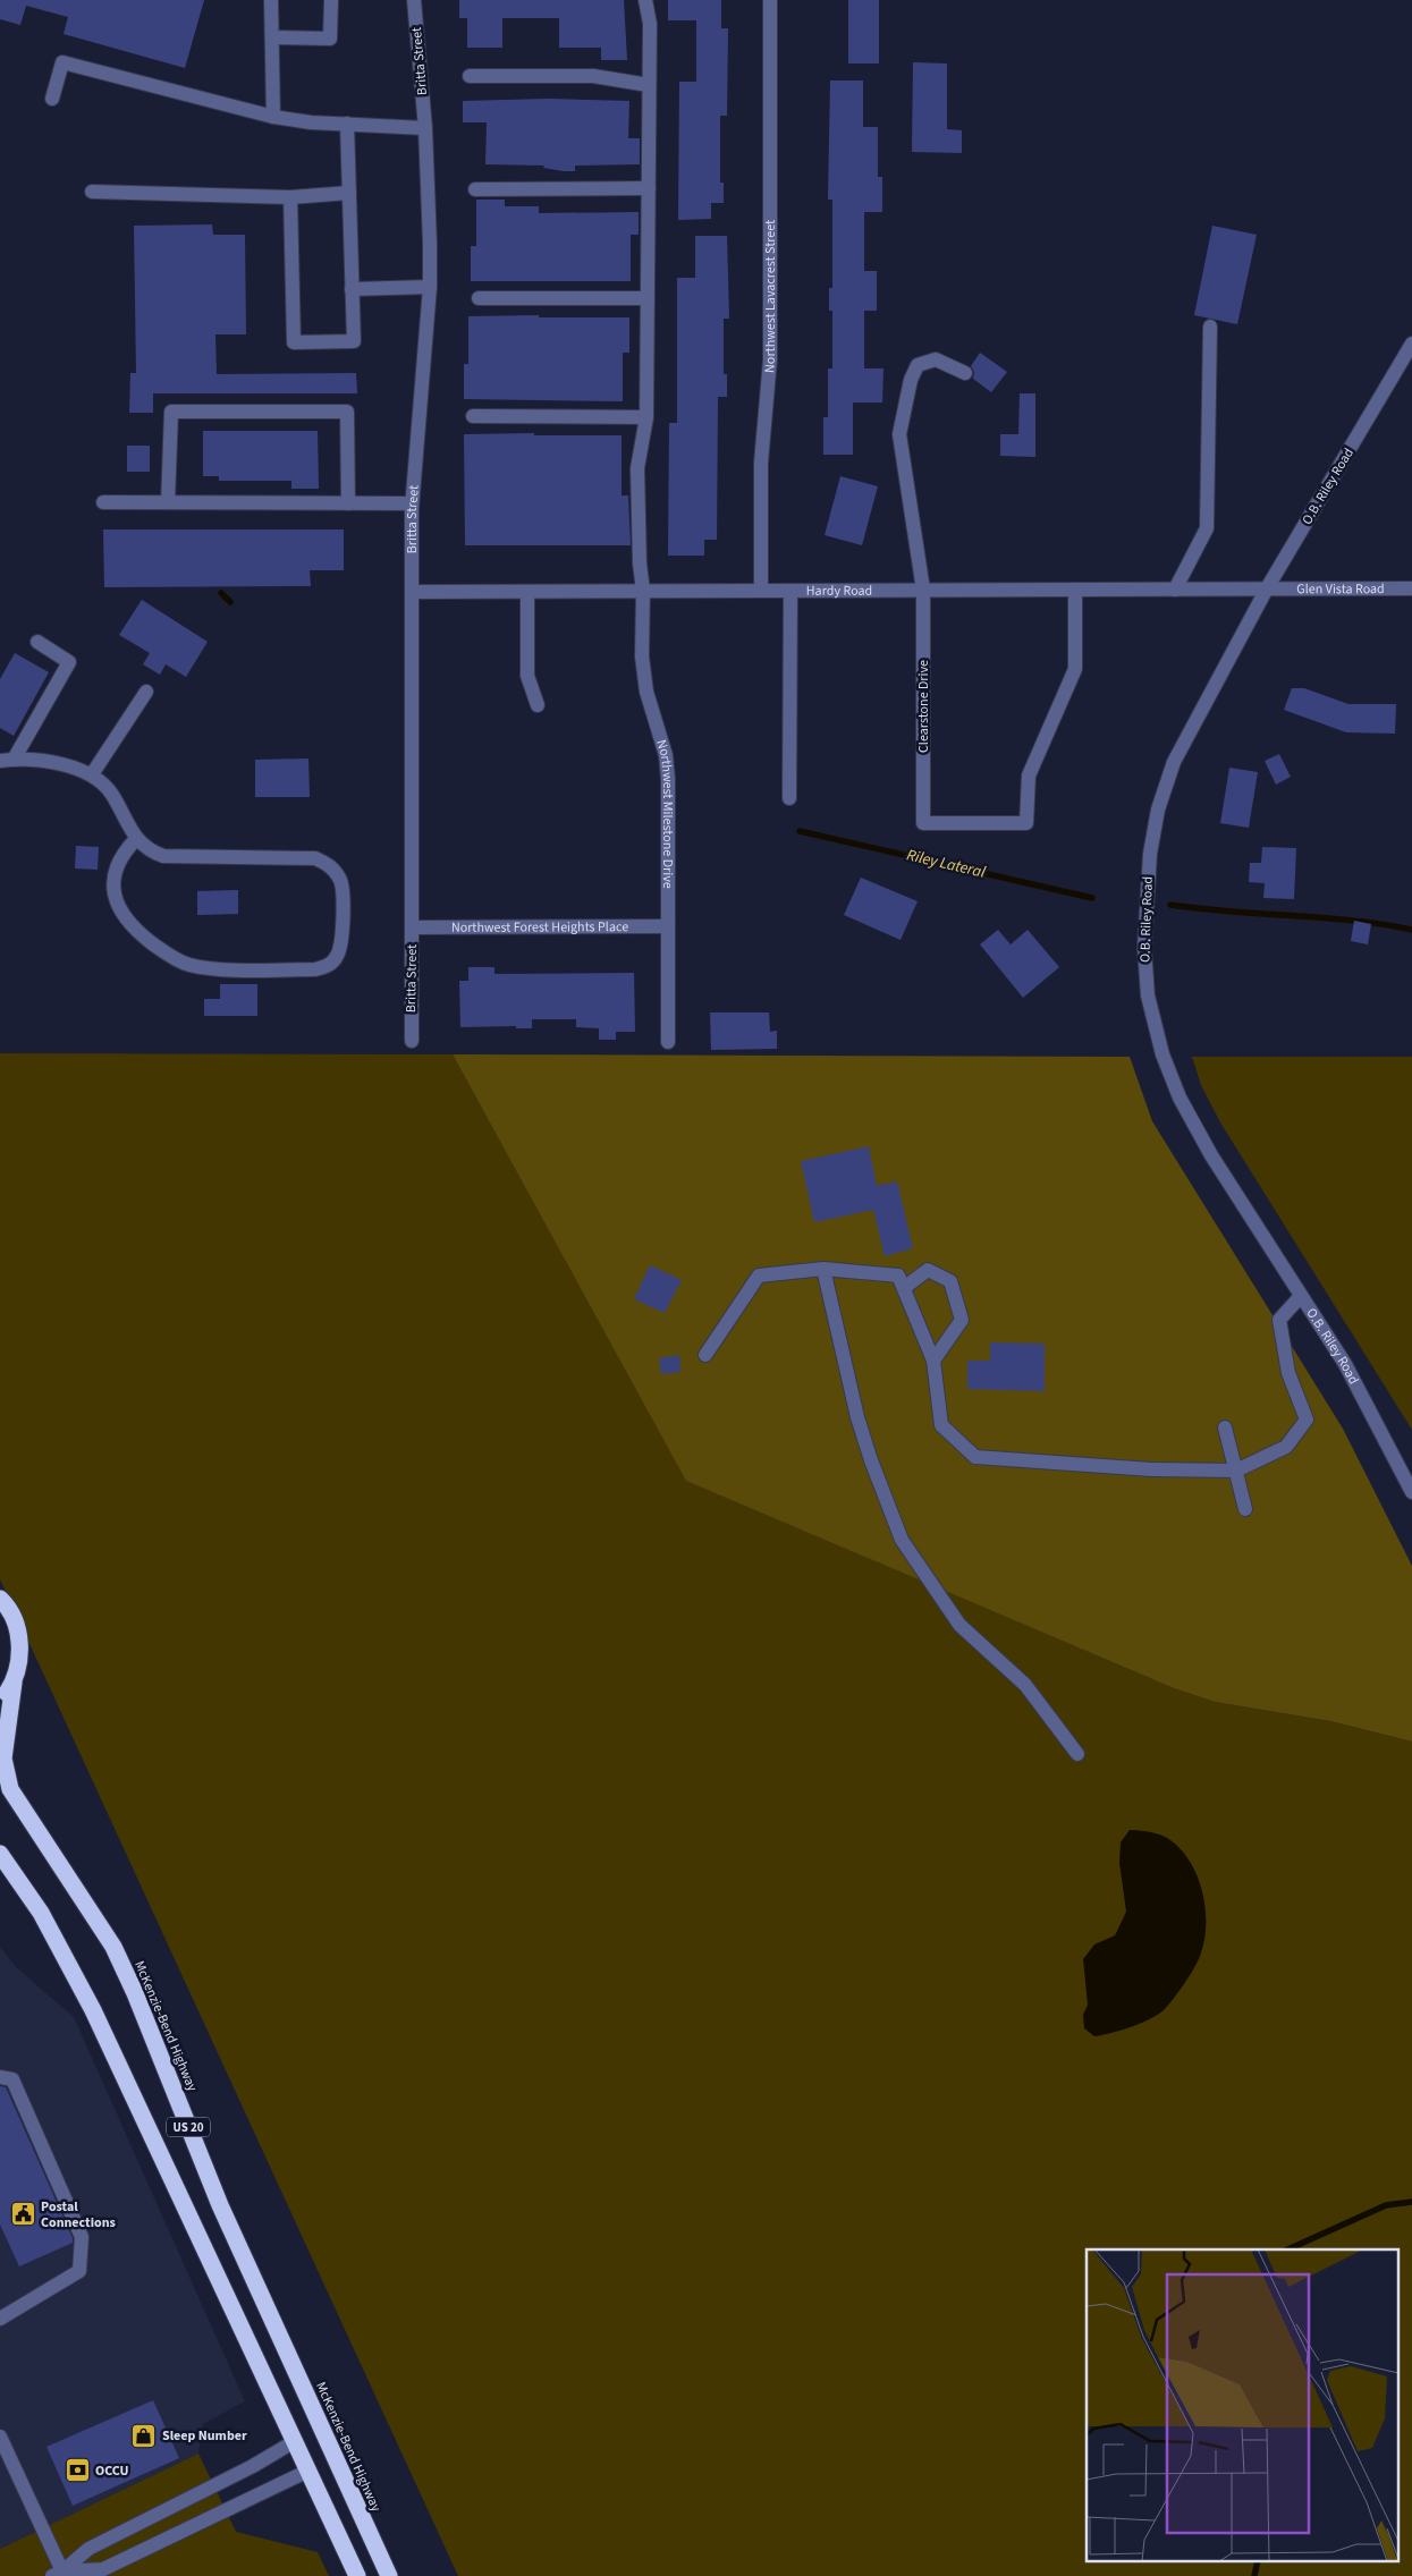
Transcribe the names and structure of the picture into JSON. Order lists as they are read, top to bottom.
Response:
{
  "streets": {
    "highway": ["McKenzie-Bend Highway", "US 20"],
    "street": [
      "Britta Street",
      "Northwest Lavacrest Street",
      "O.B. Riley Road",
      "Glen Vista Road",
      "Hardy Road",
      "Clearstone Drive",
      "Northwest Milestone Drive",
      "Northwest Forest Heights Place"
    ]
  },
  "crossings": [
    ["Britta Street", "Hardy Road"],
    ["Britta Street", "Northwest Forest Heights Place"],
    ["Northwest Lavacrest Street", "Hardy Road"],
    ["O.B. Riley Road", "Glen Vista Road"],
    ["O.B. Riley Road", "Hardy Road"],
    ["Glen Vista Road", "Hardy Road"],
    ["Hardy Road", "Clearstone Drive"],
    ["Hardy Road", "Northwest Milestone Drive"],
    ["Northwest Milestone Drive", "Northwest Forest Heights Place"]
  ],
  "water": ["Riley Lateral"],
  "places": {
    "public building": ["Postal Connections"],
    "shop": ["Sleep Number"],
    "bank": ["OCCU"]
  }
}
